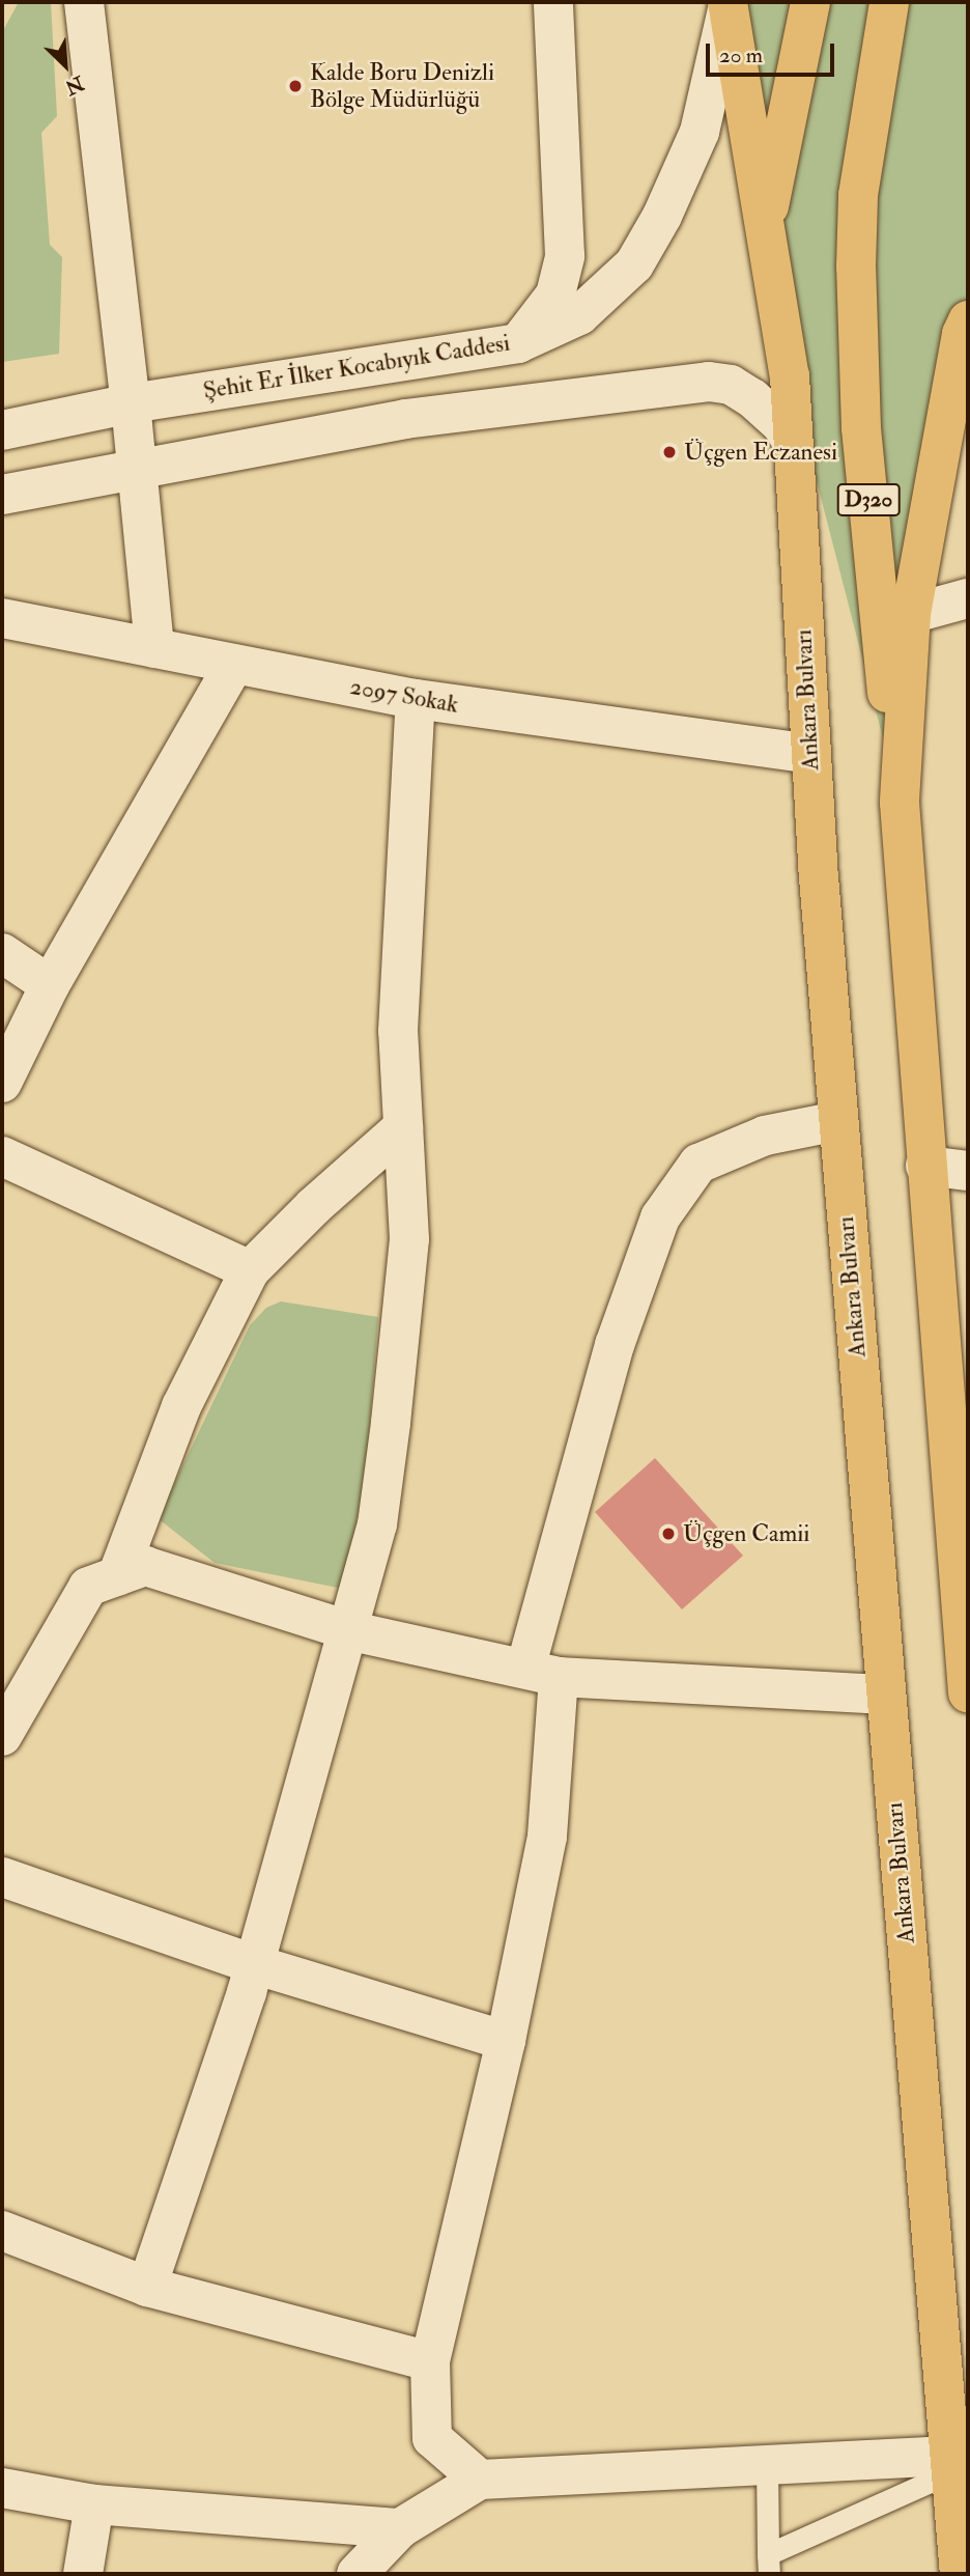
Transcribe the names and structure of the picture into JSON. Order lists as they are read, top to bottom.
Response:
{
  "streets": {
    "main road": ["D320", "Ankara Bulvarı"],
    "street": ["Şehit Er İlker Kocabıyık Caddesi", "2097 Sokak"]
  },
  "crossings": [
    ["Şehit Er İlker Kocabıyık Caddesi", "Ankara Bulvarı"],
    ["2097 Sokak", "Ankara Bulvarı"]
  ],
  "places": ["Kalde Boru Denizli Bölge Müdürlüğü", "Üçgen Eczanesi", "Üçgen Camii"],
  "scale_bar": "20 m",
  "north": "bottom right"
}
